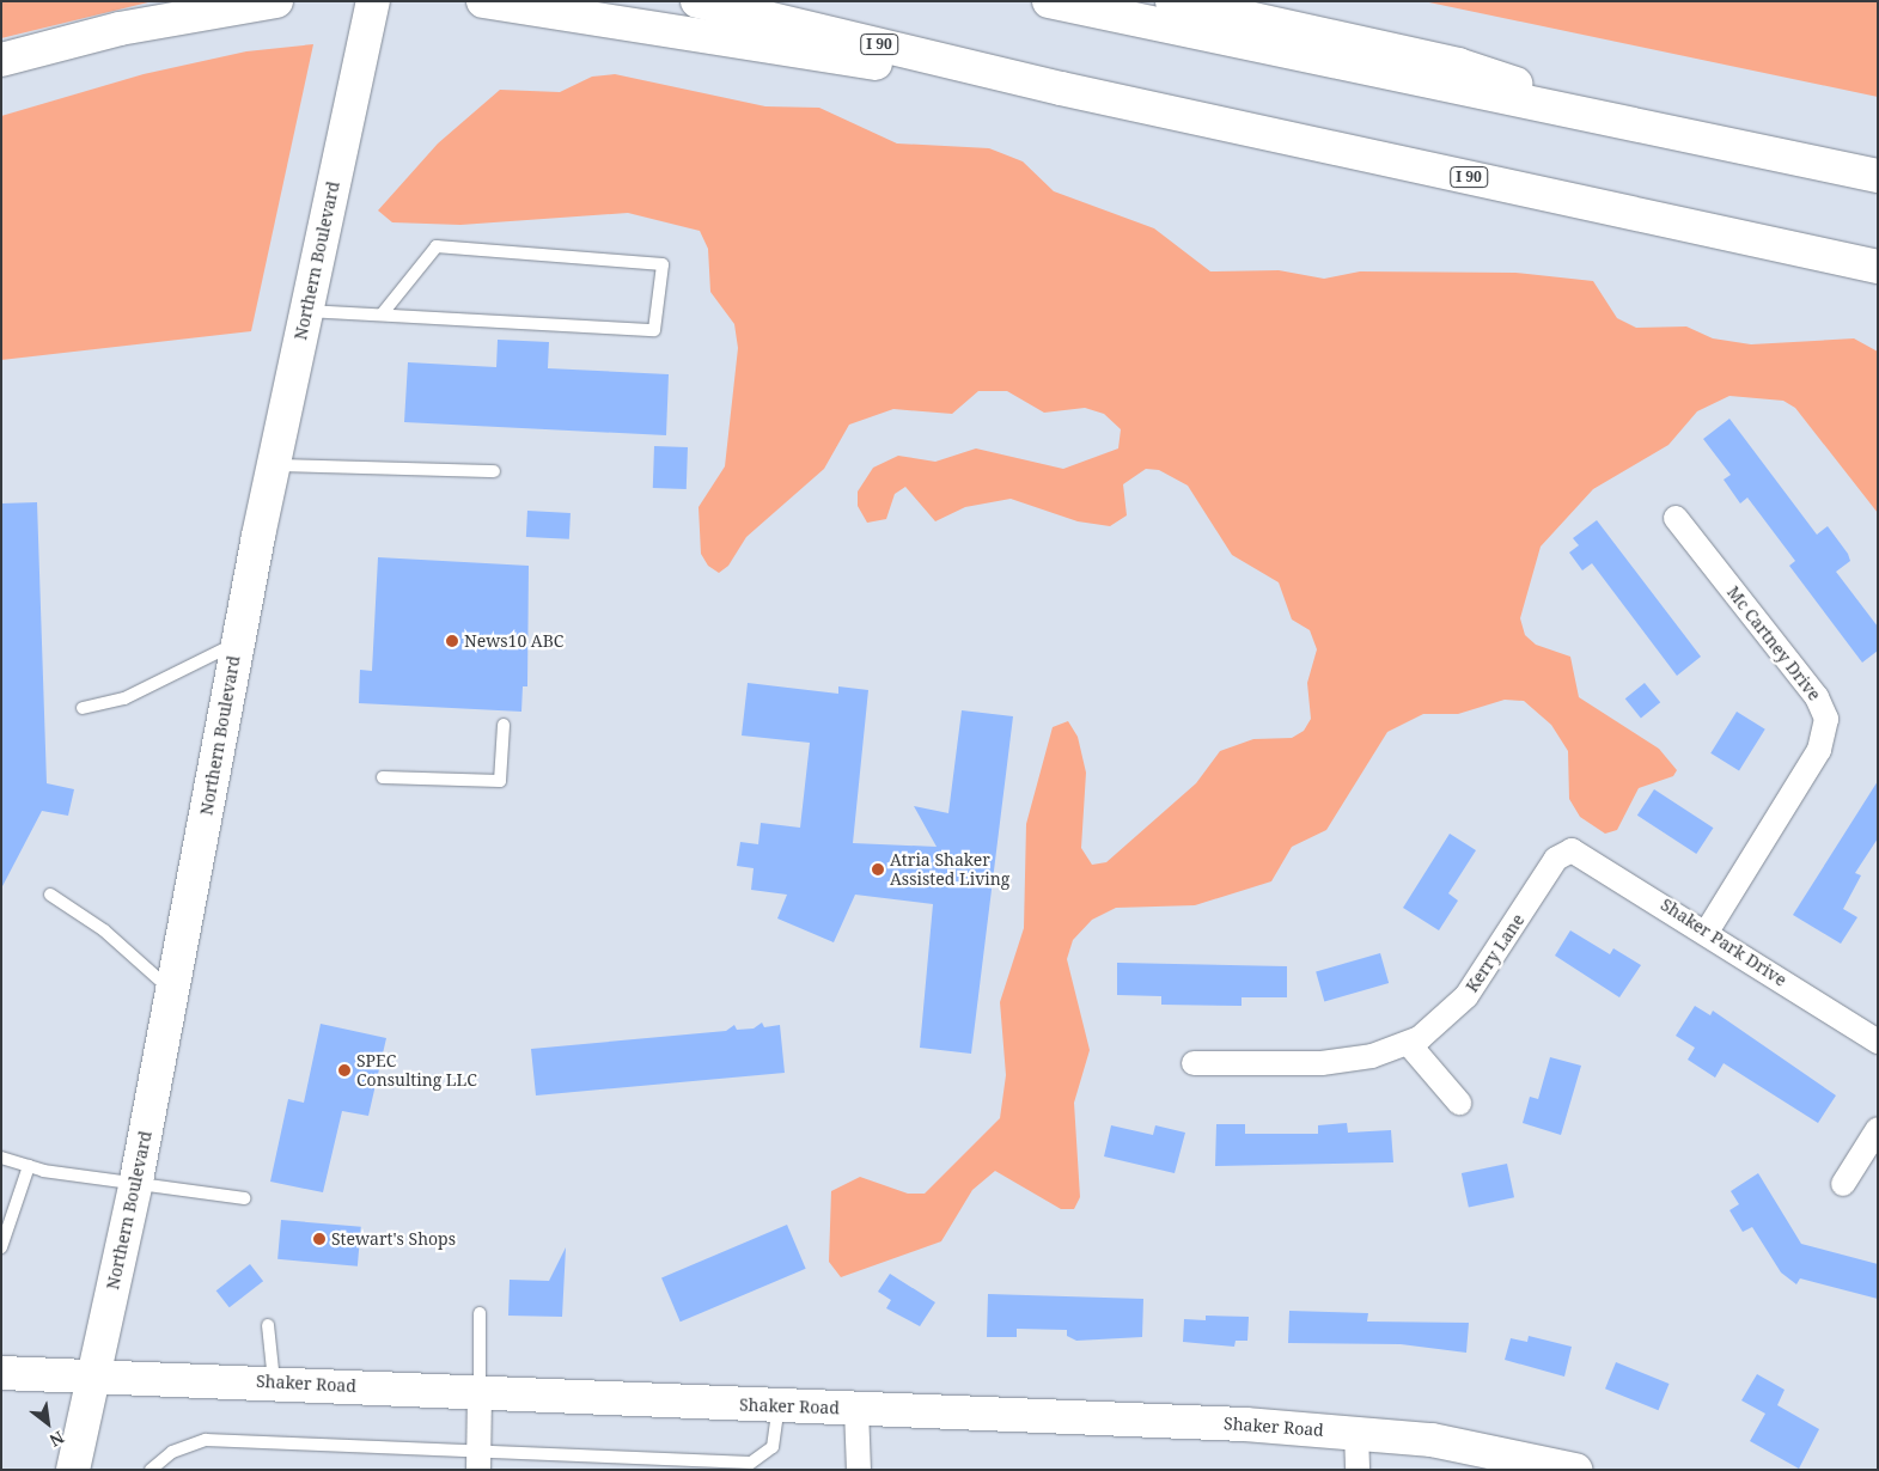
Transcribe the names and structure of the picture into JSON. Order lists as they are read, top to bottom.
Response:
{
  "streets": {
    "main road": ["I 90", "Northern Boulevard", "Shaker Road"],
    "street": ["Mc Cartney Drive", "Shaker Park Drive", "Kerry Lane"]
  },
  "crossings": [
    ["Northern Boulevard", "Shaker Road"],
    ["Mc Cartney Drive", "Shaker Park Drive"],
    ["Shaker Park Drive", "Kerry Lane"]
  ],
  "places": [
    "News10 ABC",
    "Atria Shaker Assisted Living",
    "SPEC Consulting LLC",
    "Stewart's Shops"
  ],
  "north": "bottom right"
}
